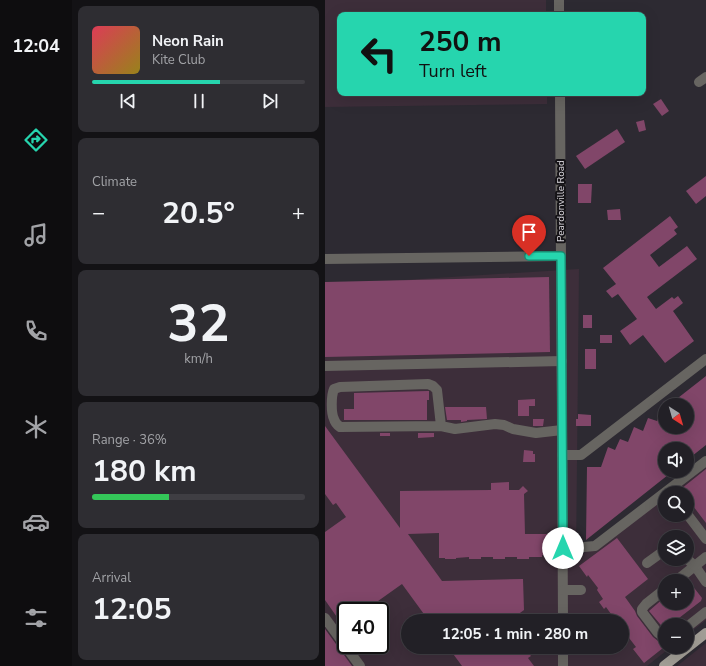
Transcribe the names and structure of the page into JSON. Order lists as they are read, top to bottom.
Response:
{
  "streets": {
    "street": ["Peardonville Road"]
  },
  "north": "bottom right",
  "page": {
    "tabs": "12:04",
    "turn": ["250 m", "Turn left"],
    "song": ["Neon Rain", "Kite Club"],
    "tile": [
      "Climate",
      ["32", "km/h"],
      ["Range · 36%", "180 km"],
      ["Arrival", "12:05"]
    ],
    "heat": ["−", "20.5°", "+"],
    "map_buttons": ["+", "−"],
    "limit": "40",
    "trip": "12:05 · 1 min · 280 m"
  }
}
